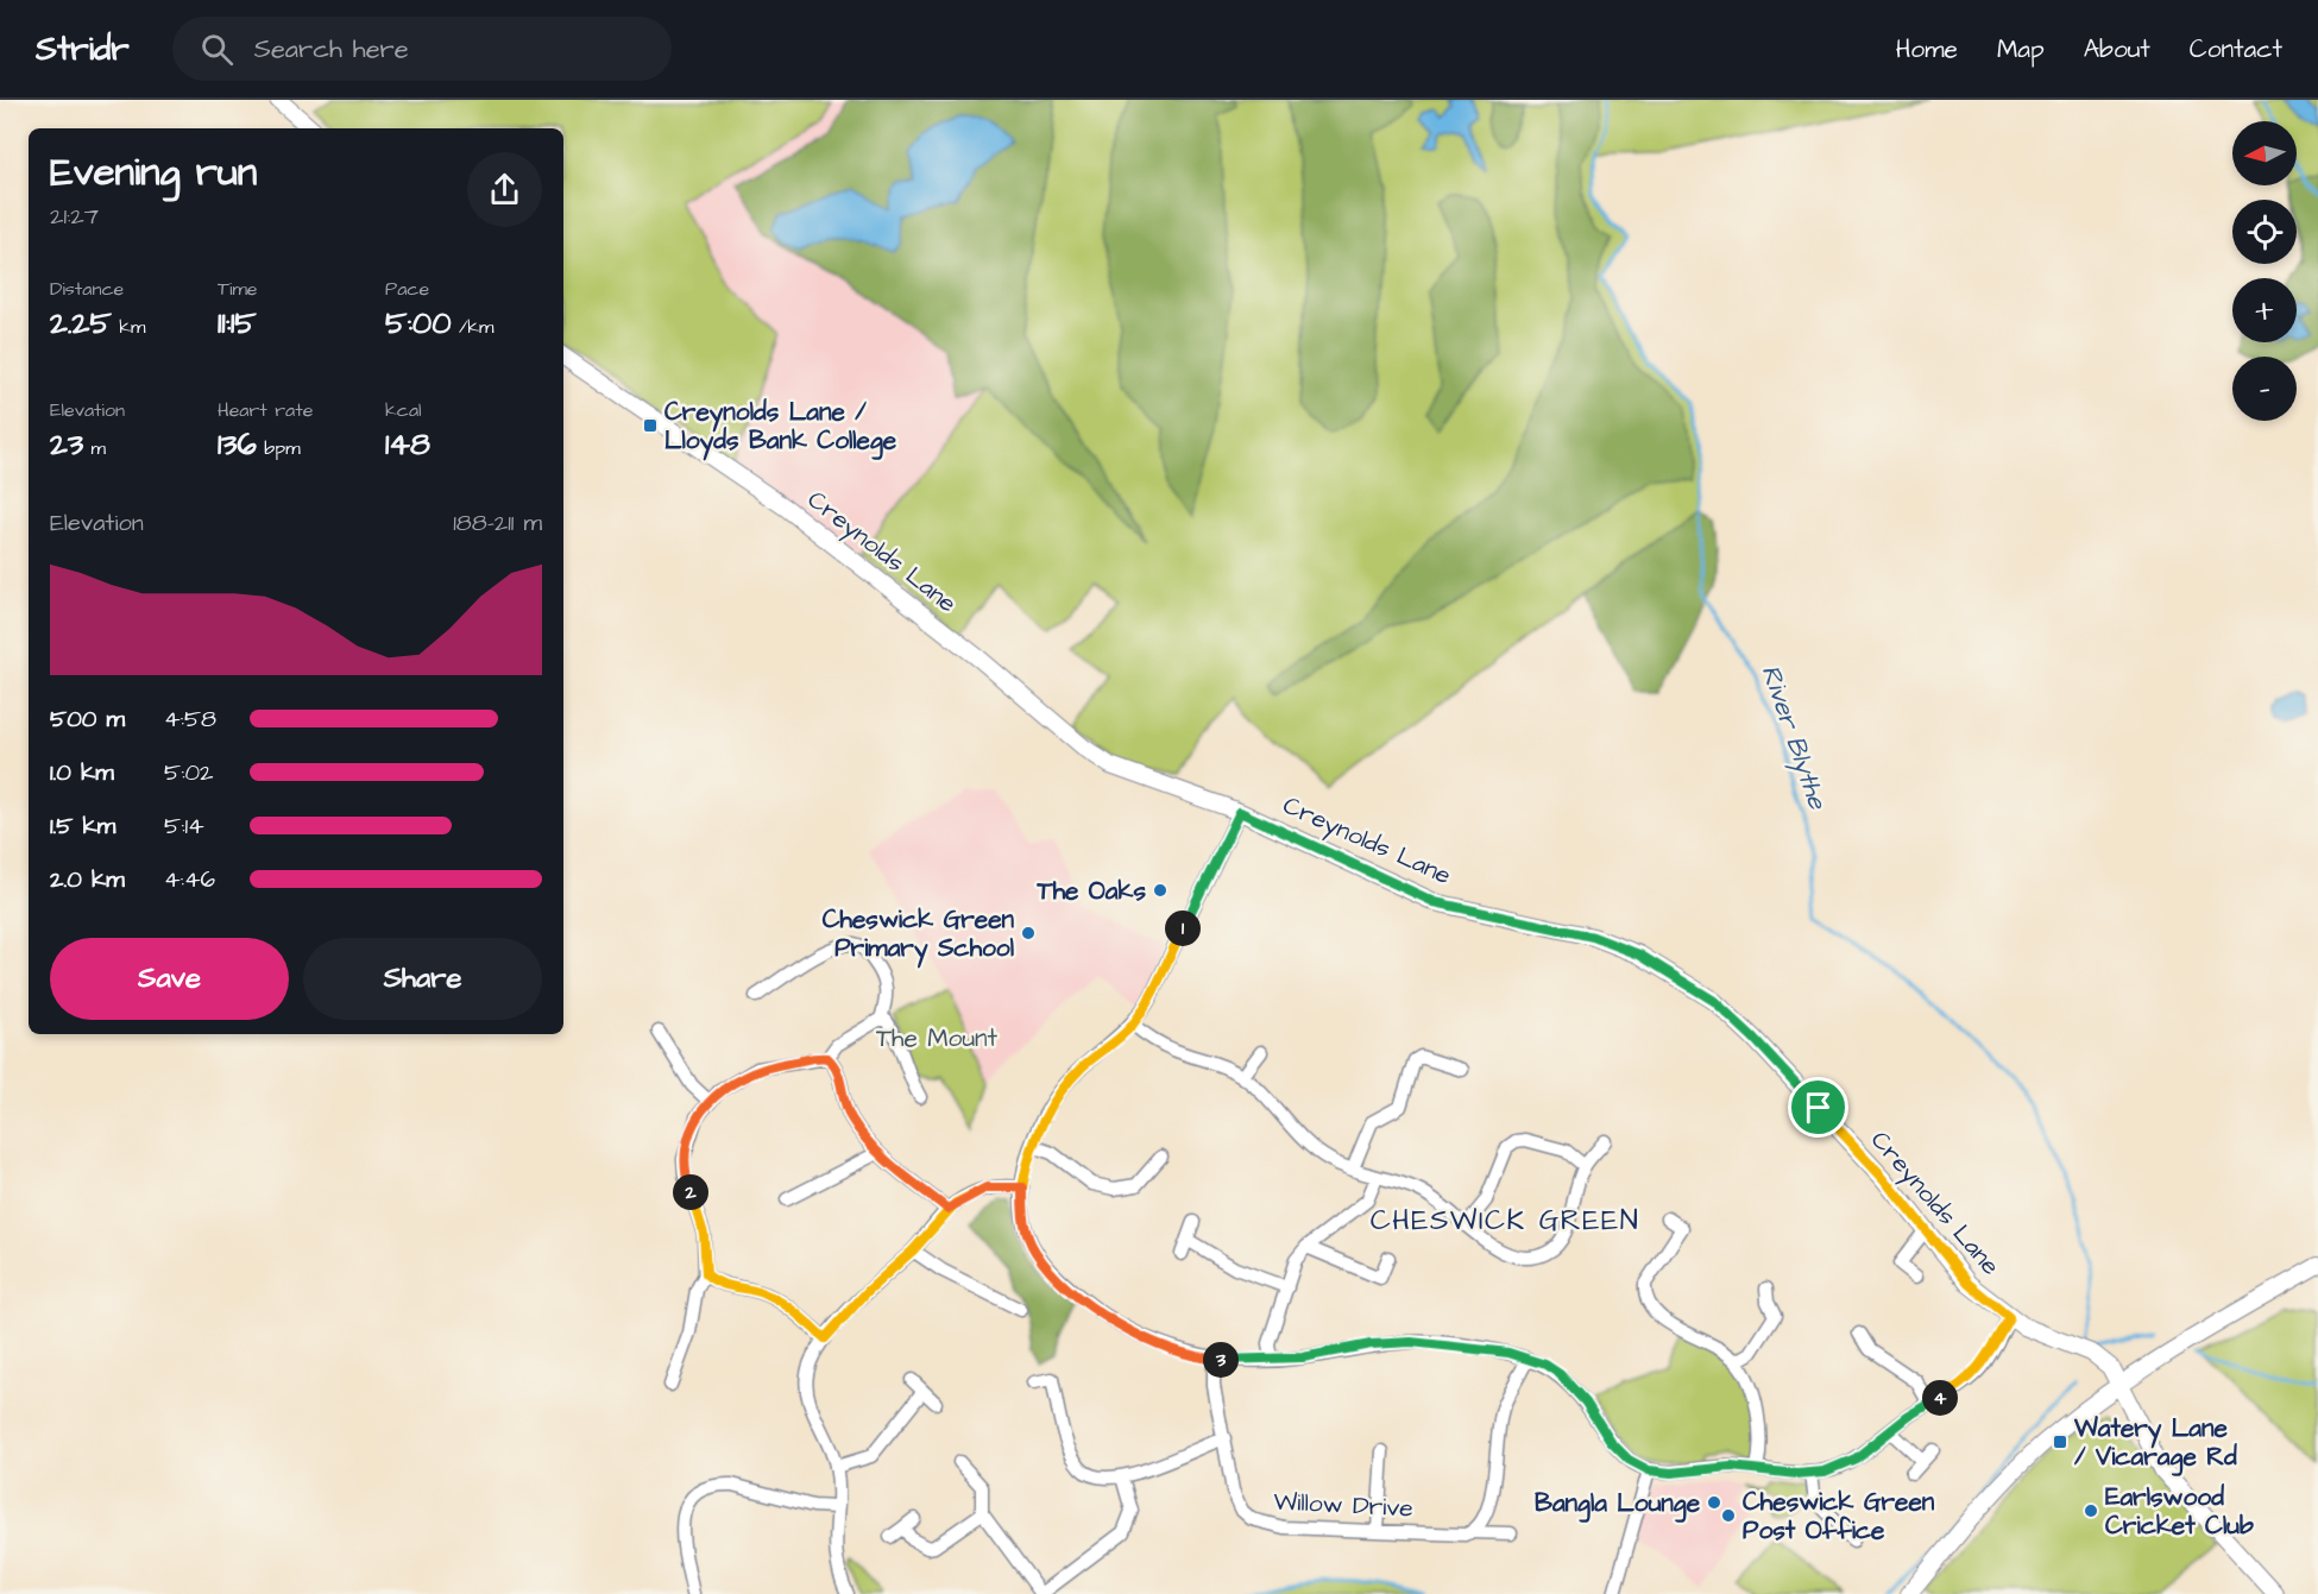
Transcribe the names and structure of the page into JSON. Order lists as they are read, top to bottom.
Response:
{
  "streets": {
    "street": ["Creynolds Lane", "Willow Drive"]
  },
  "districts": ["CHESWICK GREEN"],
  "water": ["River Blythe"],
  "parks": ["The Mount"],
  "places": {
    "transit": ["Creynolds Lane / Lloyds Bank College", "Watery Lane / Vicarage Rd"],
    "other": [
      "The Oaks",
      "Cheswick Green Primary School",
      "Bangla Lounge",
      "Earlswood Cricket Club",
      "Cheswick Green Post Office"
    ]
  },
  "north": "left",
  "page": {
    "header": "Stridr",
    "search": "Search here",
    "nav": [
      "Home",
      "Map",
      "About",
      "Contact"
    ],
    "map_buttons": ["+", "−"],
    "heading": ["Evening run", "21:27"],
    "stats": [
      ["Distance", "2.25 km"],
      ["Time", "11:15"],
      ["Pace", "5:00 /km"],
      ["Elevation", "23 m"],
      ["Heart rate", "136 bpm"],
      ["kcal", "148"]
    ],
    "chart": ["Elevation", "188–211 m"],
    "list": [
      {
        "name": "500 m",
        "note": "4:58"
      },
      {
        "name": "1.0 km",
        "note": "5:02"
      },
      {
        "name": "1.5 km",
        "note": "5:14"
      },
      {
        "name": "2.0 km",
        "note": "4:46"
      }
    ],
    "pins": [
      "1",
      "2",
      "3",
      "4"
    ],
    "buttons": ["Save", "Share"]
  }
}
